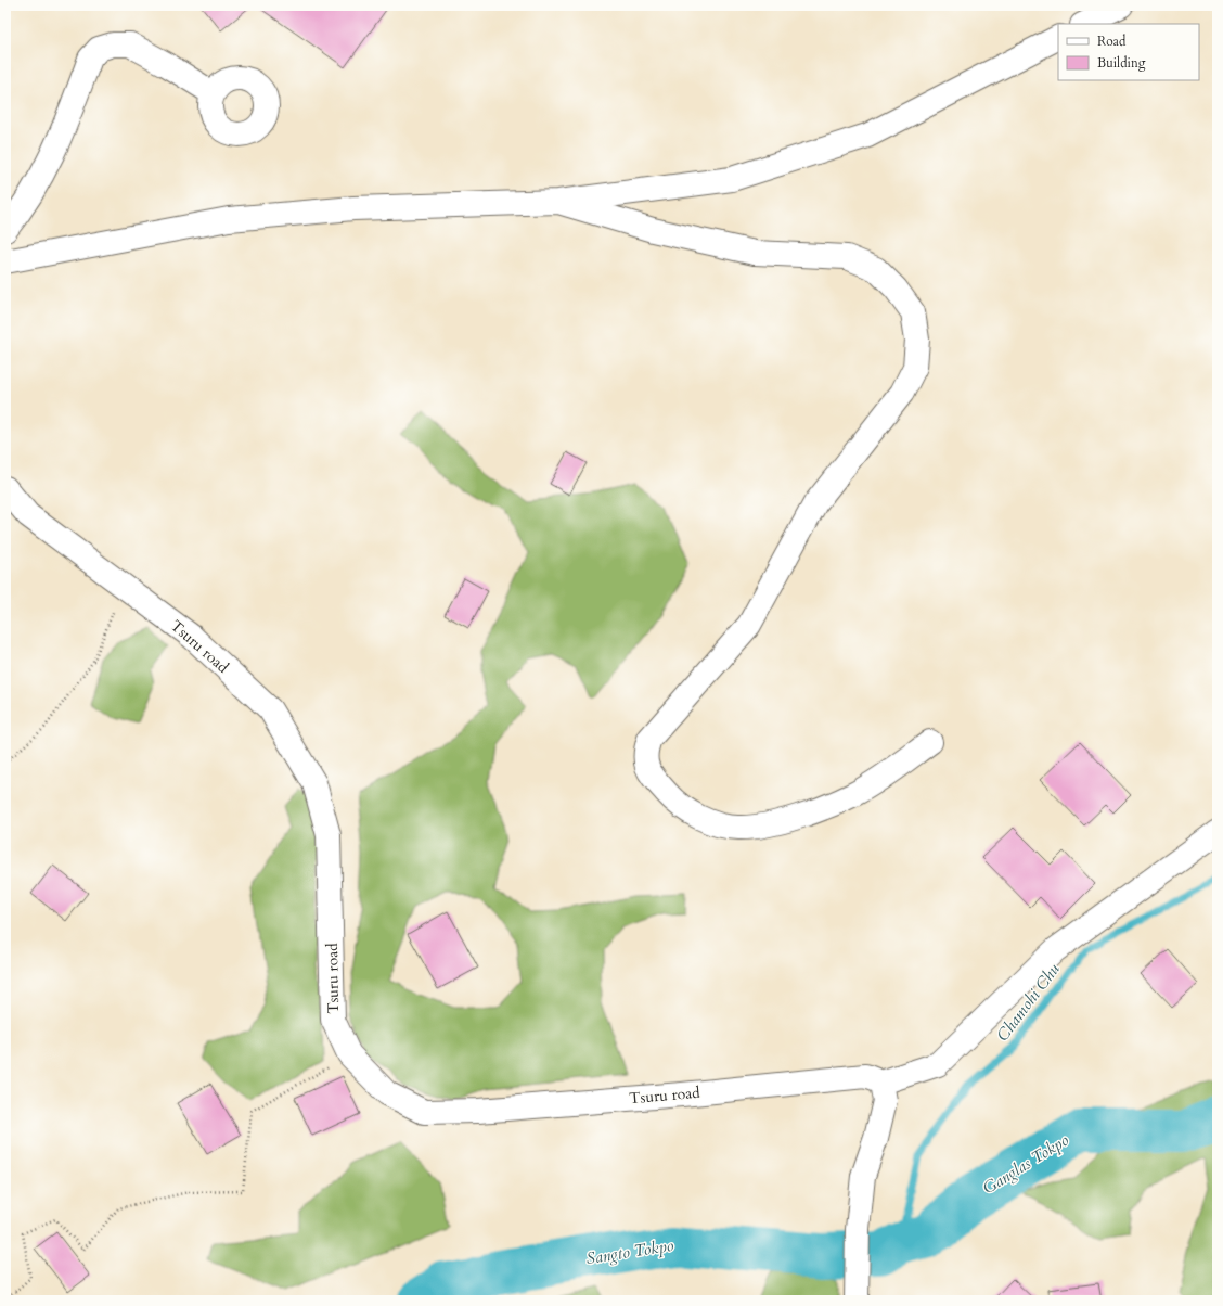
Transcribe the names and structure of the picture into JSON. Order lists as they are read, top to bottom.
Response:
{
  "streets": {
    "street": ["Tsuru road"]
  },
  "water": ["Chamohi Chu", "Ganglas Tokpo", "Sangto Tokpo"],
  "legend": ["Road", "Building"]
}
